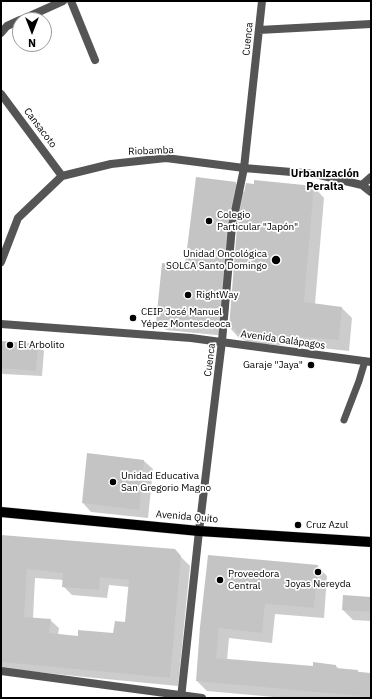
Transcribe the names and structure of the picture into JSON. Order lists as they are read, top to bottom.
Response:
{
  "streets": {
    "main road": ["Avenida Quito"],
    "street": [
      "Cuenca",
      "Cansacoto",
      "Riobamba",
      "Avenida Galápagos"
    ]
  },
  "crossings": [
    ["Cuenca", "Riobamba"],
    ["Cuenca", "Avenida Galápagos"],
    ["Cuenca", "Avenida Quito"],
    ["Cansacoto", "Riobamba"]
  ],
  "districts": ["Urbanización Peralta"],
  "places": [
    "Colegio Particular \"Japón\"",
    "Unidad Oncológica SOLCA Santo Domingo",
    "RightWay",
    "CEIP José Manuel Yépez Montesdeoca",
    "El Arbolito",
    "Garaje \"Jaya\"",
    "Unidad Educativa San Gregorio Magno",
    "Cruz Azul",
    "Joyas Nereyda",
    "Proveedora Central"
  ],
  "north": "bottom"
}
